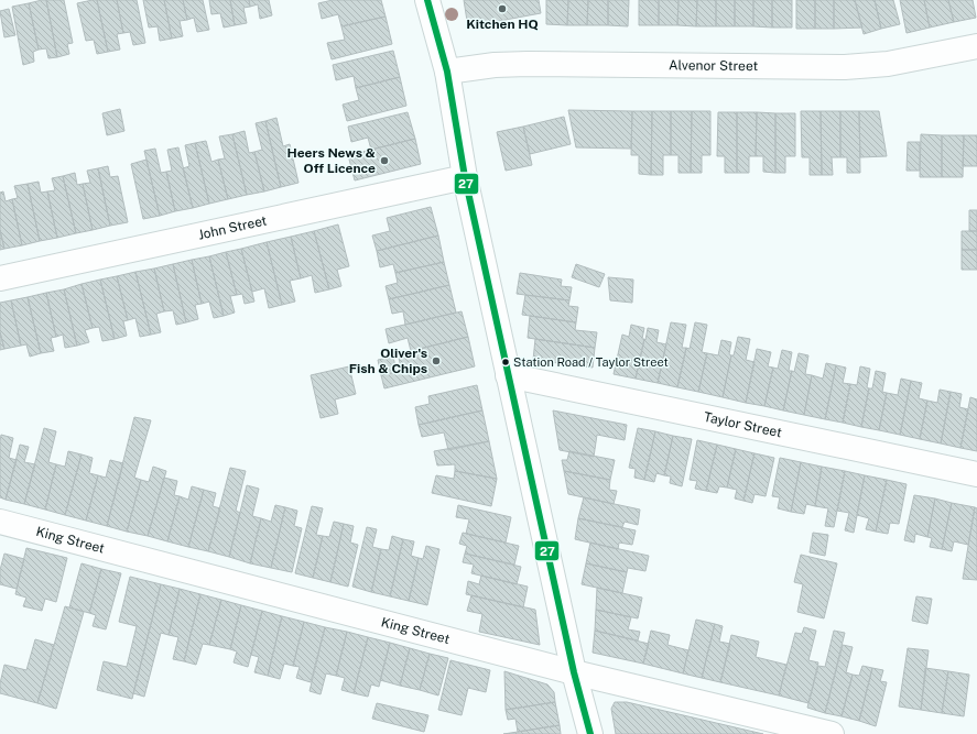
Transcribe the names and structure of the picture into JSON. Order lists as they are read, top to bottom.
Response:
{
  "streets": {
    "street": [
      "Alvenor Street",
      "John Street",
      "Taylor Street",
      "King Street"
    ]
  },
  "places": [
    "Kitchen HQ",
    "Heers News & Off Licence",
    "Oliver's Fish & Chips",
    "Station Road / Taylor Street"
  ],
  "lines": ["transit line 27"]
}
